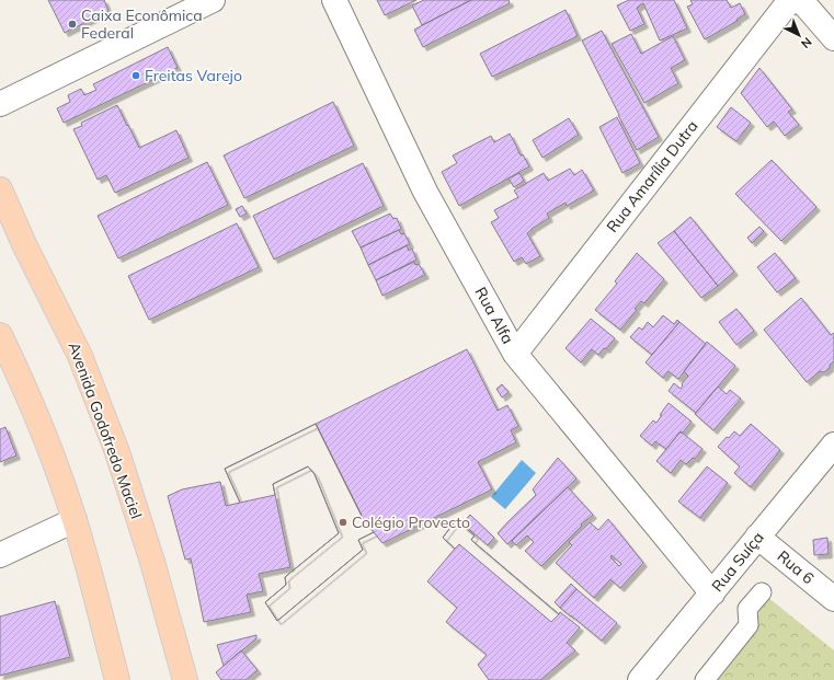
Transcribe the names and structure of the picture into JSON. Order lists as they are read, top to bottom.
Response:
{
  "streets": {
    "main road": ["Avenida Godofredo Maciel"],
    "street": [
      "Rua Amarília Dutra",
      "Rua Alfa",
      "Rua Suíça",
      "Rua 6"
    ]
  },
  "crossings": [
    ["Rua Amarília Dutra", "Rua Alfa"],
    ["Rua Alfa", "Rua Suíça"],
    ["Rua Suíça", "Rua 6"]
  ],
  "places": ["Caixa Econômica Federal", "Freitas Varejo", "Colégio Provecto"],
  "north": "bottom right"
}
